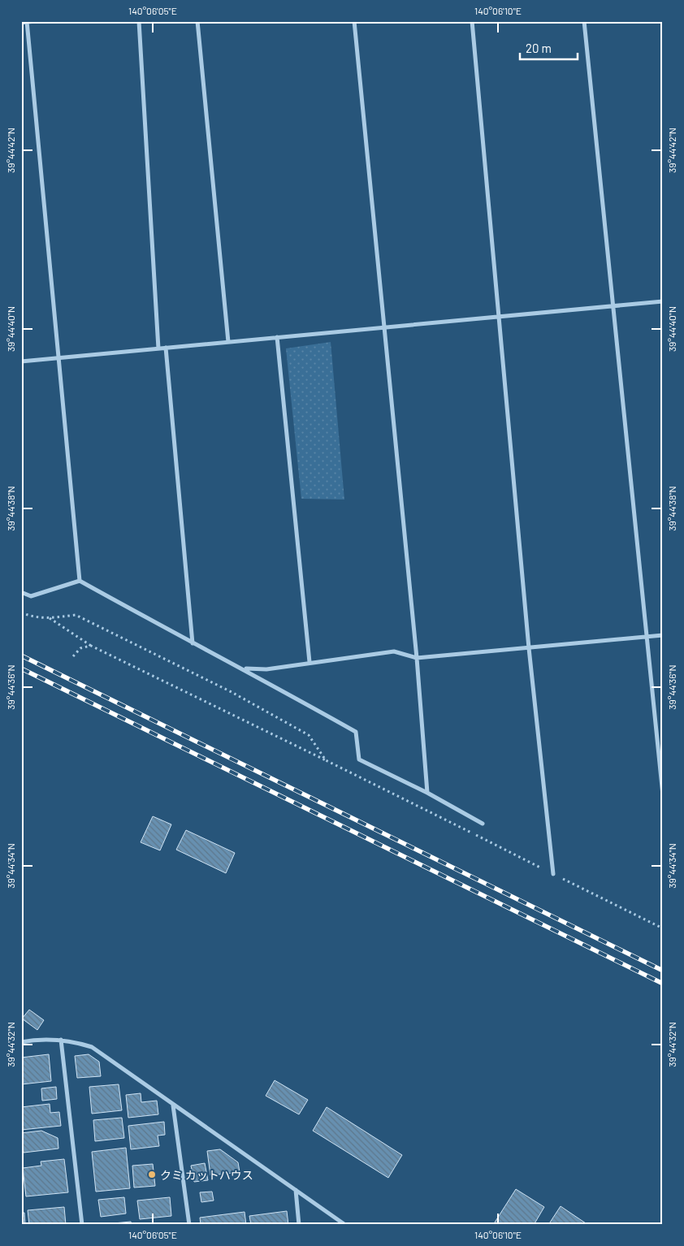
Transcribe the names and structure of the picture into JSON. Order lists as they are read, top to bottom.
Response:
{
  "places": ["クミ カットハウス"],
  "scale_bar": "20 m",
  "coordinates": [
    "140°06'05\"E",
    "140°06'10\"E",
    "39°44'42\"N",
    "39°44'40\"N",
    "39°44'38\"N",
    "39°44'36\"N",
    "39°44'34\"N",
    "39°44'32\"N"
  ]
}
